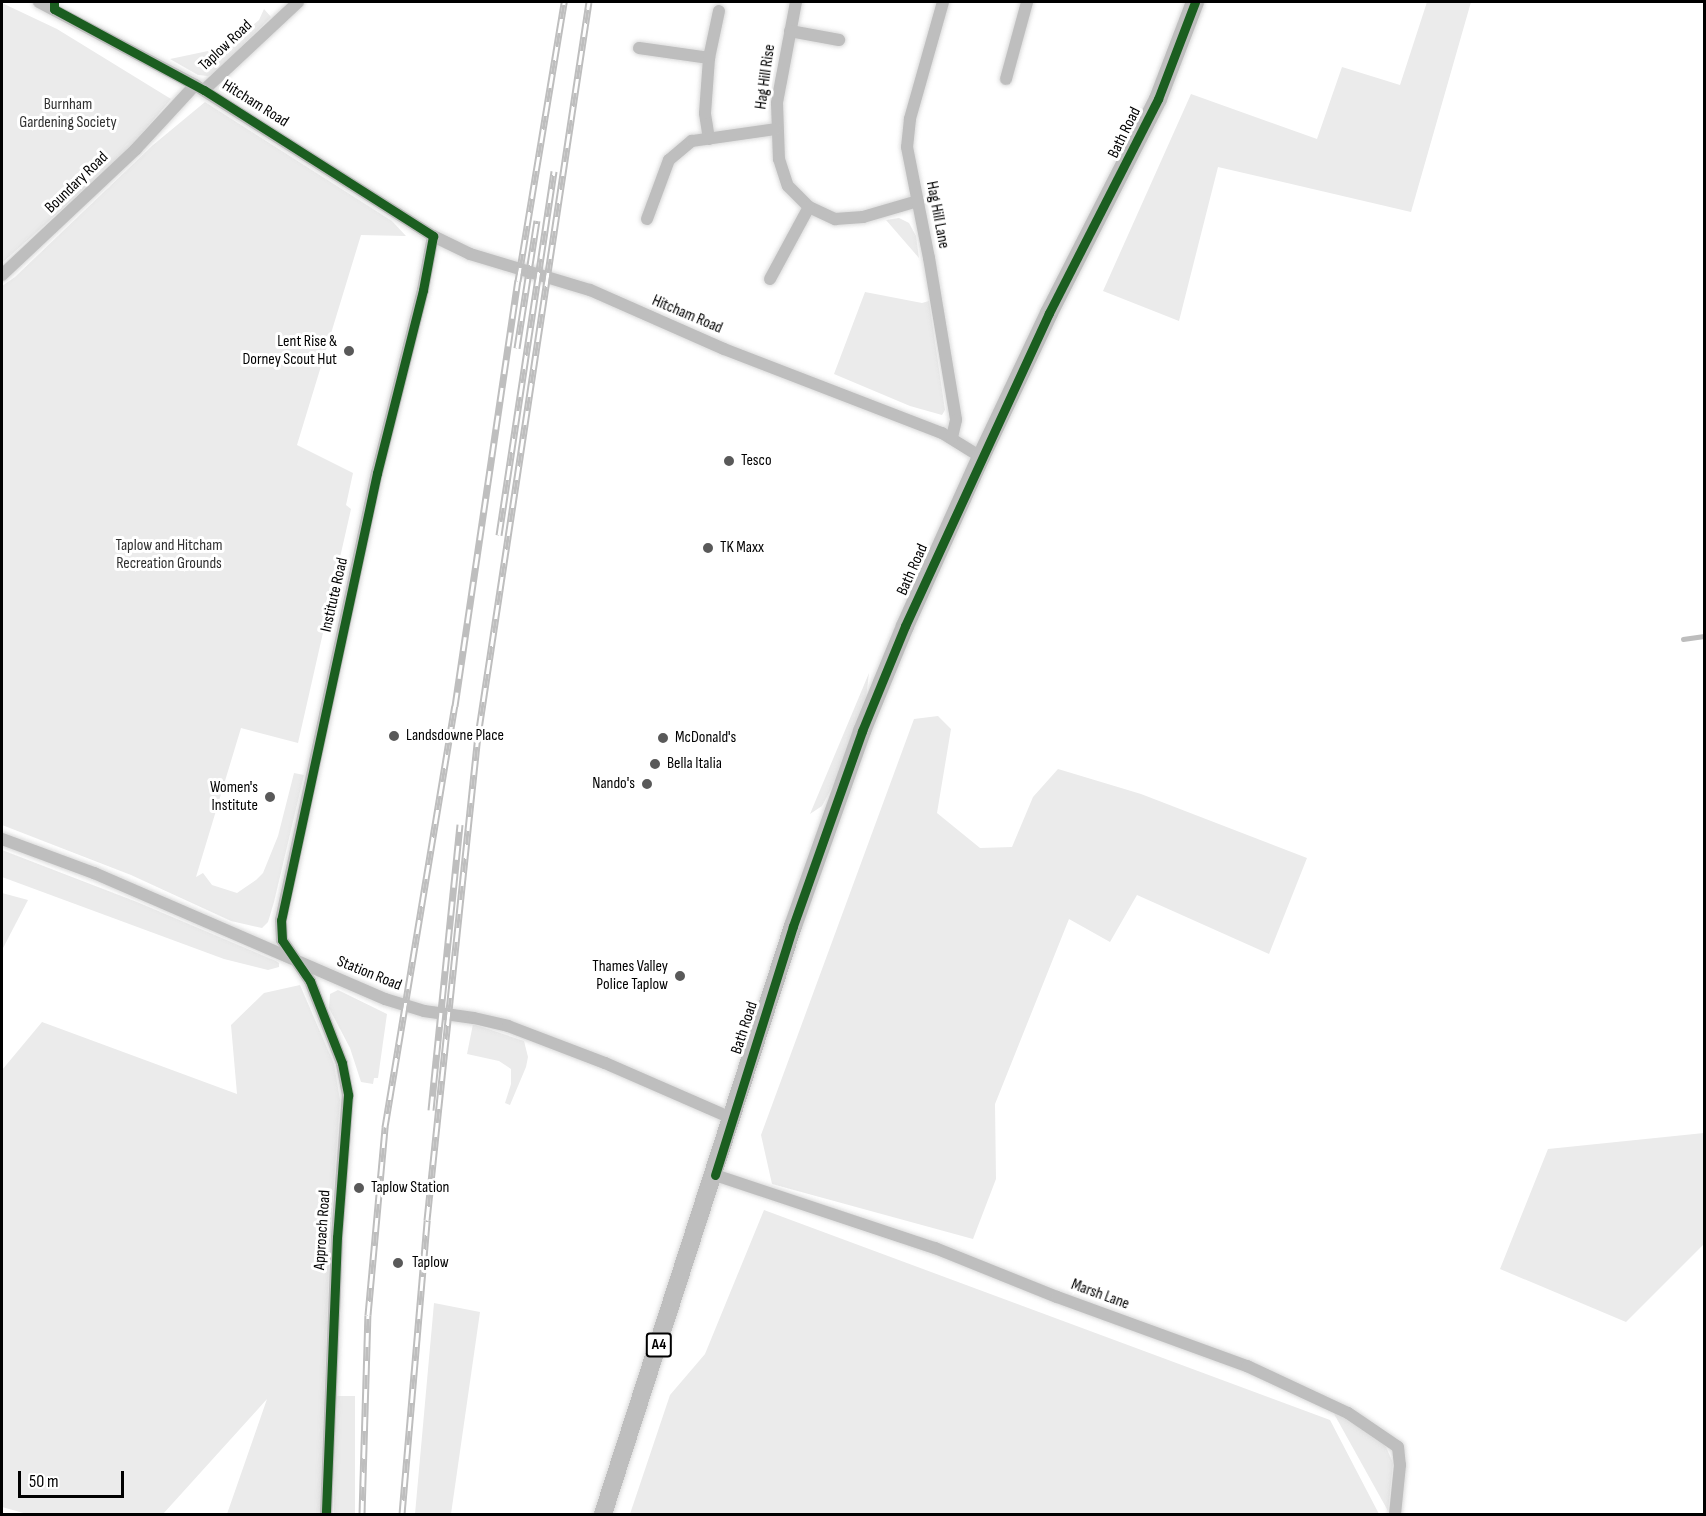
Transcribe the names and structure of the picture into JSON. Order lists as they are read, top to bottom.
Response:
{
  "streets": {
    "main road": ["Bath Road", "A4"],
    "street": [
      "Taplow Road",
      "Hag Hill Rise",
      "Hitcham Road",
      "Boundary Road",
      "Hag Hill Lane",
      "Institute Road",
      "Station Road",
      "Approach Road",
      "Marsh Lane"
    ]
  },
  "crossings": [
    ["Taplow Road", "Hitcham Road"],
    ["Taplow Road", "Boundary Road"],
    ["Hag Hill Rise", "Hag Hill Lane"],
    ["Hitcham Road", "Bath Road"],
    ["Hitcham Road", "Boundary Road"],
    ["Hitcham Road", "Hag Hill Lane"],
    ["Hitcham Road", "Institute Road"],
    ["Bath Road", "Station Road"],
    ["Bath Road", "Marsh Lane"],
    ["Institute Road", "Station Road"],
    ["Institute Road", "Approach Road"],
    ["Station Road", "Approach Road"]
  ],
  "parks": ["Burnham Gardening Society", "Taplow and Hitcham Recreation Grounds"],
  "places": [
    "Lent Rise & Dorney Scout Hut",
    "Tesco",
    "TK Maxx",
    "Landsdowne Place",
    "McDonald's",
    "Bella Italia",
    "Nando's",
    "Women's Institute",
    "Thames Valley Police Taplow",
    "Taplow Station",
    "Taplow"
  ],
  "scale_bar": "50 m"
}
